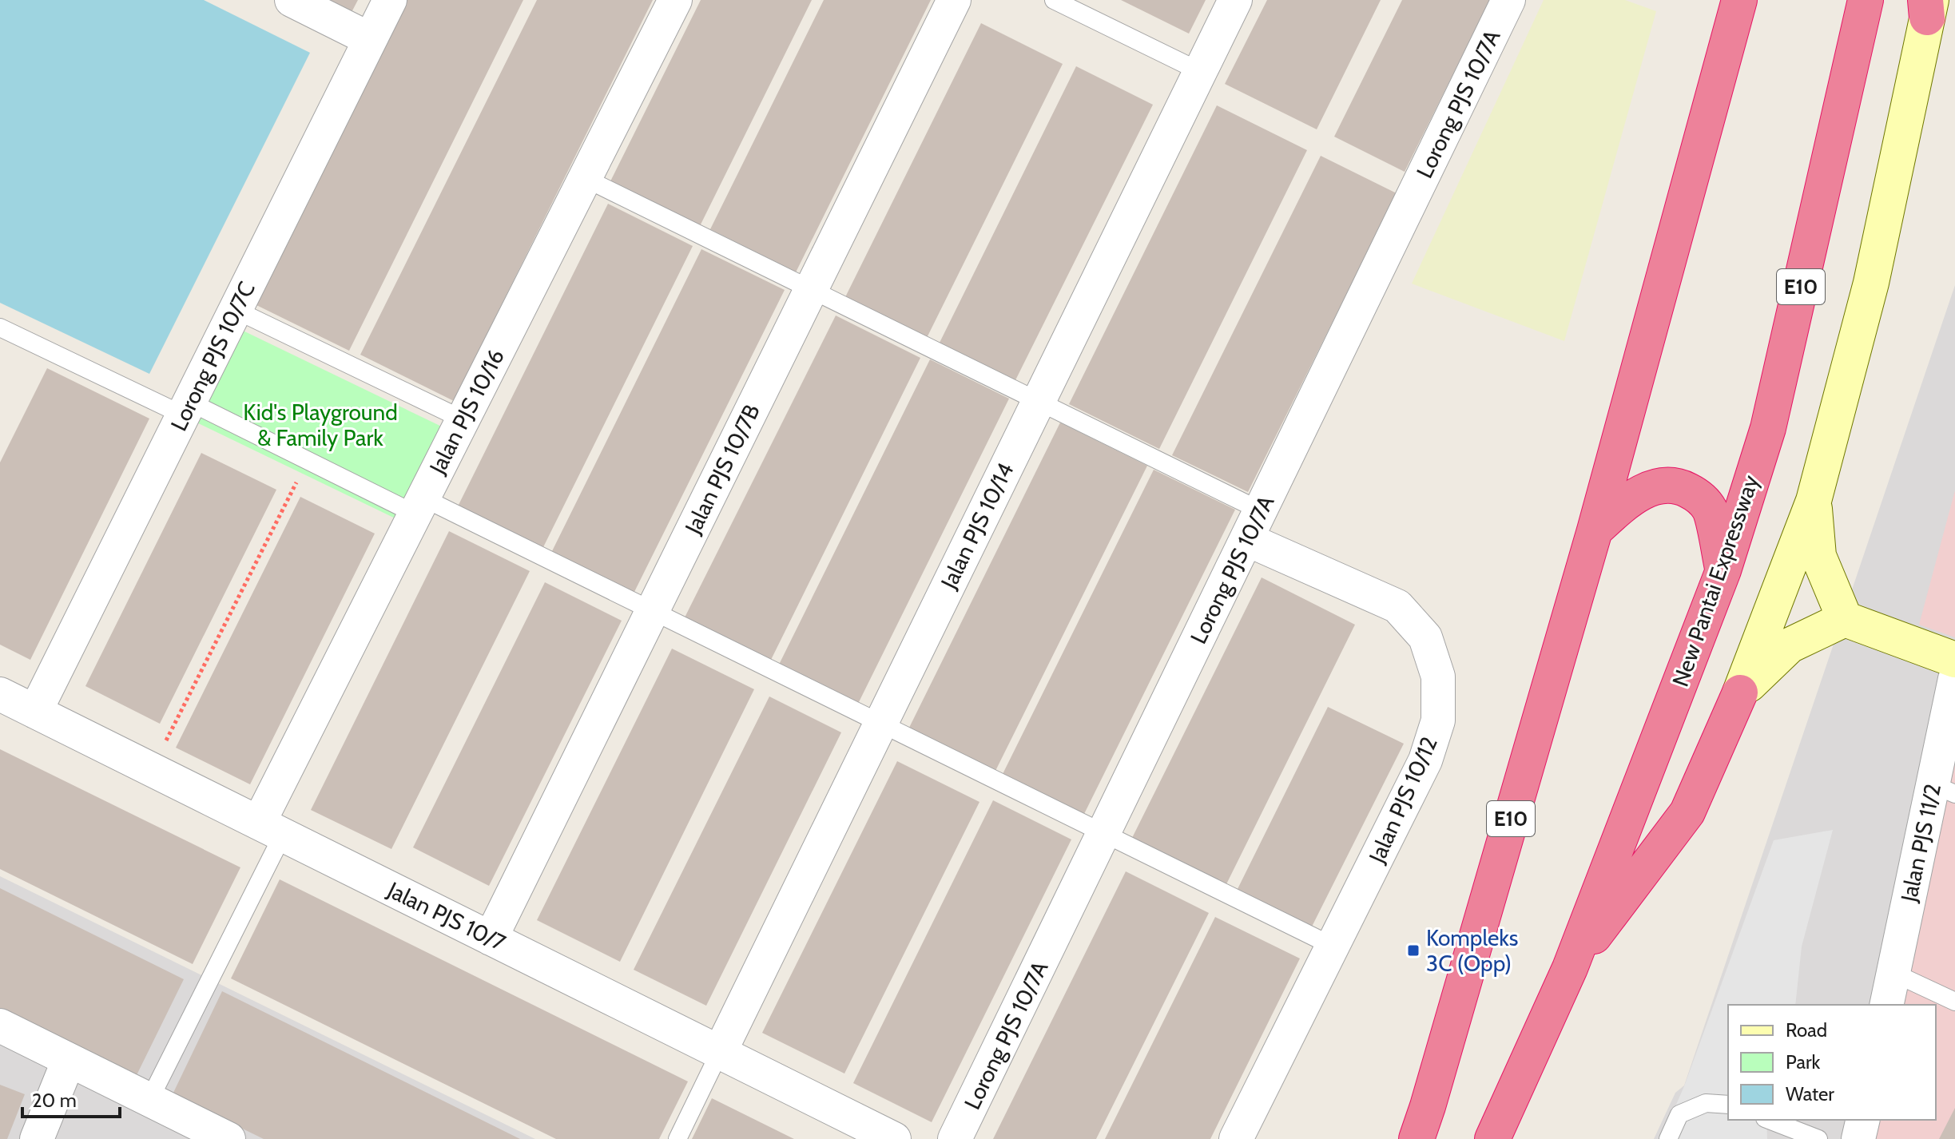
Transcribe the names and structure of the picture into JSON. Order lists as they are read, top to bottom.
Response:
{
  "streets": {
    "highway": ["E10", "New Pantai Expressway"],
    "street": [
      "Lorong PJS 10/7A",
      "Lorong PJS 10/7C",
      "Jalan PJS 10/16",
      "Jalan PJS 10/7B",
      "Jalan PJS 10/14",
      "Jalan PJS 10/12",
      "Jalan PJS 11/2",
      "Jalan PJS 10/7"
    ]
  },
  "crossings": [
    ["Lorong PJS 10/7A", "Jalan PJS 10/12"],
    ["Lorong PJS 10/7C", "Jalan PJS 10/7"],
    ["Jalan PJS 10/16", "Jalan PJS 10/7"],
    ["Jalan PJS 10/7B", "Jalan PJS 10/7"],
    ["Jalan PJS 10/14", "Jalan PJS 10/7"]
  ],
  "parks": ["Kid's Playground & Family Park"],
  "places": {
    "transit": ["Kompleks 3C (Opp)"]
  },
  "legend": ["Road", "Park", "Water"],
  "scale_bar": "20 m"
}
